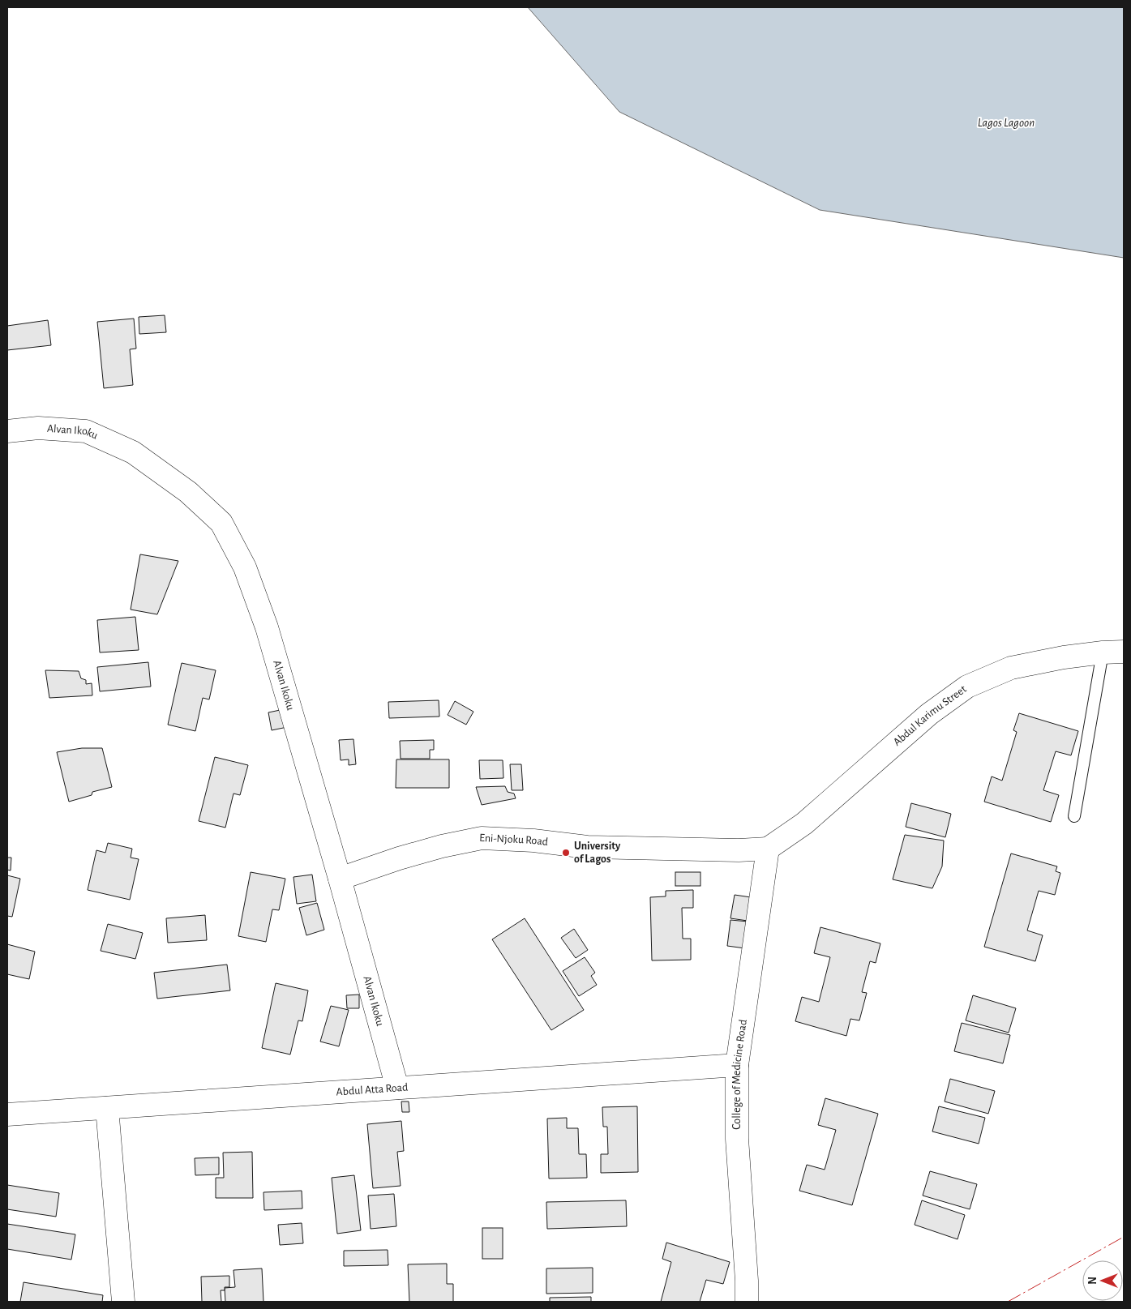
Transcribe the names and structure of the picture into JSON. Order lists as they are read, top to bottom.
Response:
{
  "streets": {
    "street": [
      "Alvan Ikoku",
      "Abdul Karimu Street",
      "Eni-Njoku Road",
      "College of Medicine Road",
      "Abdul Atta Road"
    ]
  },
  "crossings": [
    ["Alvan Ikoku", "Eni-Njoku Road"],
    ["Alvan Ikoku", "Abdul Atta Road"],
    ["Abdul Karimu Street", "Eni-Njoku Road"],
    ["Abdul Karimu Street", "College of Medicine Road"],
    ["Eni-Njoku Road", "College of Medicine Road"],
    ["College of Medicine Road", "Abdul Atta Road"]
  ],
  "water": ["Lagos Lagoon"],
  "places": ["University of Lagos"],
  "north": "left"
}
